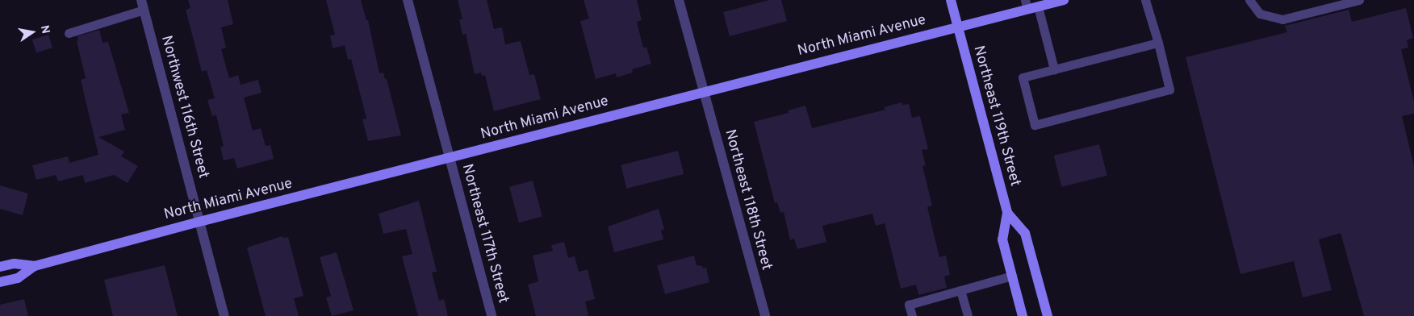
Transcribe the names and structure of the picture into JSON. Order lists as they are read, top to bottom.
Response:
{
  "streets": {
    "street": [
      "North Miami Avenue",
      "Northwest 116th Street",
      "Northeast 119th Street",
      "Northeast 118th Street",
      "Northeast 117th Street"
    ]
  },
  "crossings": [
    ["North Miami Avenue", "Northwest 116th Street"],
    ["North Miami Avenue", "Northeast 119th Street"],
    ["North Miami Avenue", "Northeast 118th Street"],
    ["North Miami Avenue", "Northeast 117th Street"]
  ],
  "north": "right"
}
